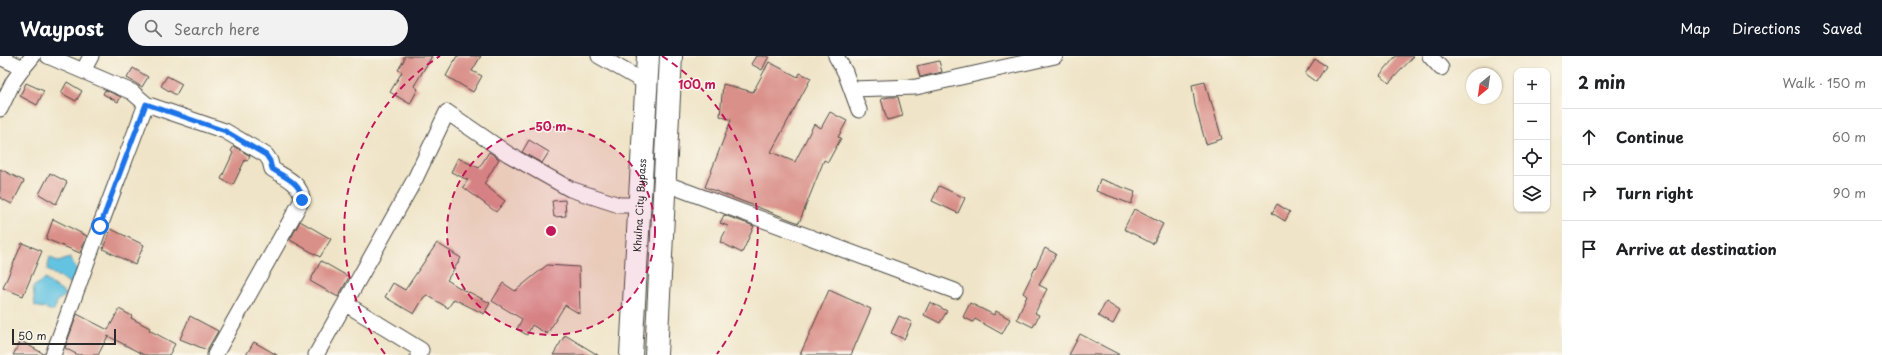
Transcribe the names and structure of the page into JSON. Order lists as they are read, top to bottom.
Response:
{
  "streets": {
    "highway": ["Khulna City Bypass"]
  },
  "scale_bar": "50 m",
  "north": "bottom left",
  "page": {
    "header": "Waypost",
    "search": "Search here",
    "nav": ["Map", "Directions", "Saved"],
    "heading": ["2 min", "Walk · 150 m"],
    "map_buttons": ["+", "−"],
    "list": [
      ["Continue", "60 m"],
      ["Turn right", "90 m"],
      "Arrive at destination"
    ],
    "scale": "50 m"
  },
  "rings": ["100 m", "50 m"]
}
